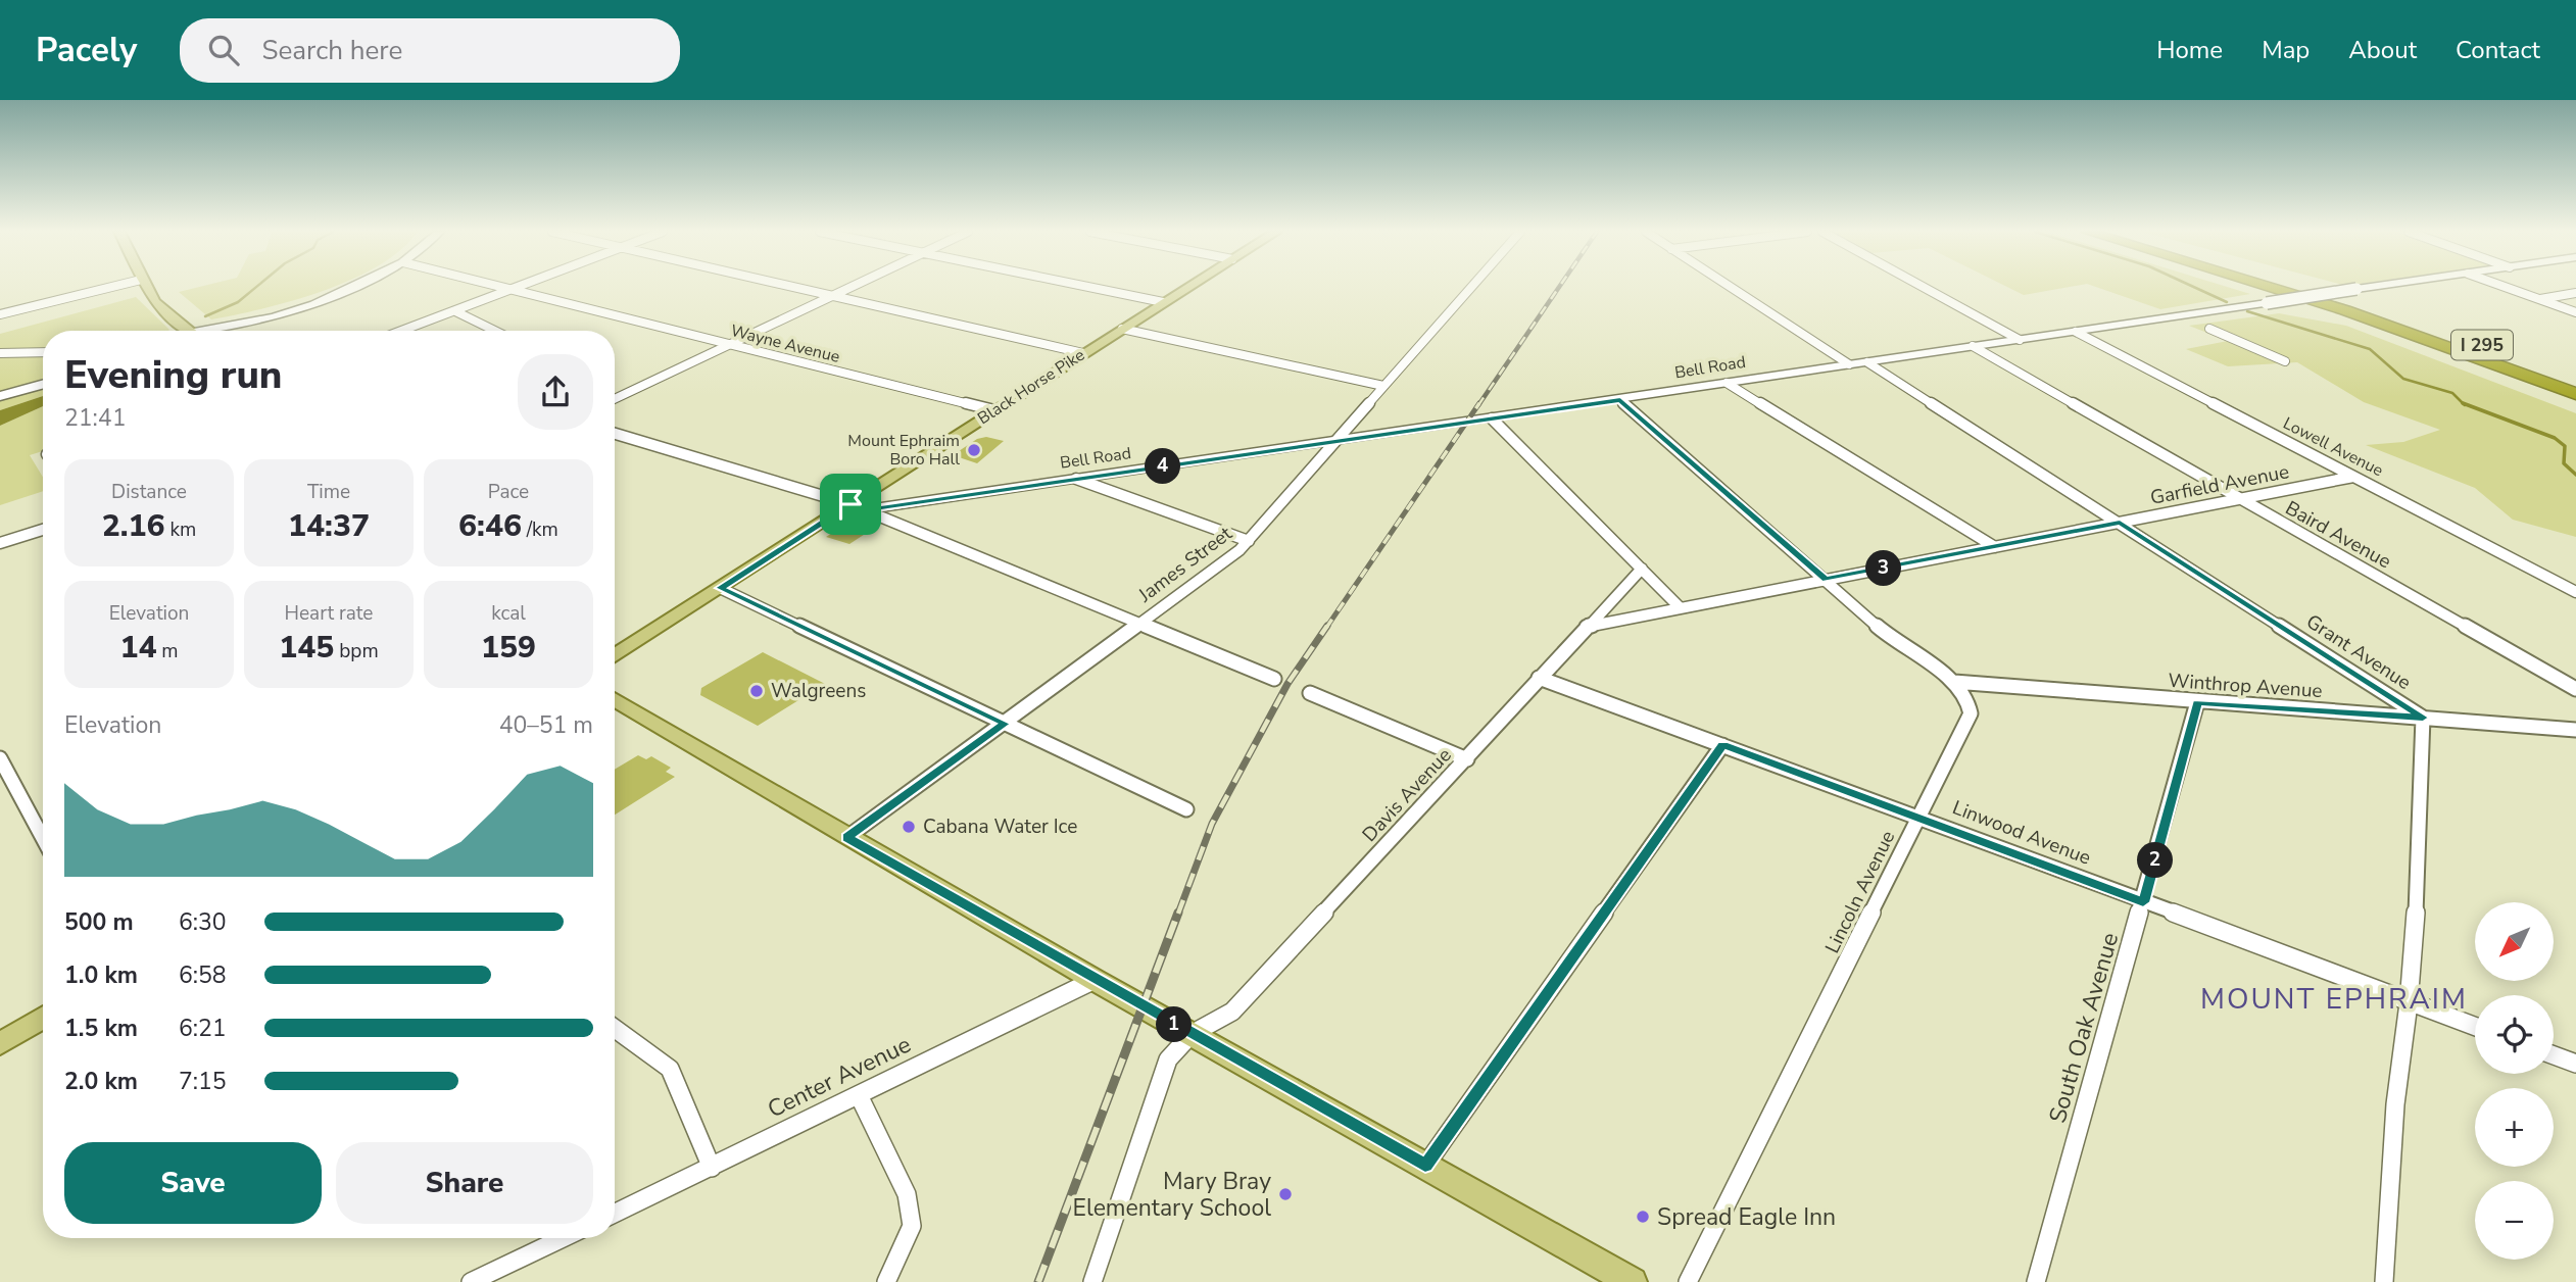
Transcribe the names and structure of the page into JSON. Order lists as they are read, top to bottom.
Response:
{
  "streets": {
    "highway": ["I 295"],
    "main road": ["Black Horse Pike"],
    "street": [
      "Wayne Avenue",
      "Bell Road",
      "Lowell Avenue",
      "Garfield Avenue",
      "Baird Avenue",
      "James Street",
      "Grant Avenue",
      "Winthrop Avenue",
      "Davis Avenue",
      "Linwood Avenue",
      "Lincoln Avenue",
      "South Oak Avenue",
      "Center Avenue"
    ]
  },
  "crossings": [
    ["Wayne Avenue", "Black Horse Pike"],
    ["Bell Road", "Black Horse Pike"],
    ["Bell Road", "Lowell Avenue"],
    ["Bell Road", "Baird Avenue"],
    ["Bell Road", "James Street"],
    ["Bell Road", "Grant Avenue"],
    ["Bell Road", "Lincoln Avenue"],
    ["Lowell Avenue", "Garfield Avenue"],
    ["Garfield Avenue", "Baird Avenue"],
    ["Garfield Avenue", "Grant Avenue"],
    ["Garfield Avenue", "Davis Avenue"],
    ["Garfield Avenue", "Lincoln Avenue"],
    ["Grant Avenue", "Winthrop Avenue"],
    ["Winthrop Avenue", "Lincoln Avenue"],
    ["Winthrop Avenue", "South Oak Avenue"],
    ["Davis Avenue", "Linwood Avenue"],
    ["Linwood Avenue", "Lincoln Avenue"],
    ["Linwood Avenue", "South Oak Avenue"]
  ],
  "districts": ["MOUNT EPHRAIM"],
  "places": [
    "Mount Ephraim Boro Hall",
    "Walgreens",
    "Cabana Water Ice",
    "Mary Bray Elementary School",
    "Spread Eagle Inn"
  ],
  "north": "bottom left",
  "page": {
    "header": "Pacely",
    "search": "Search here",
    "nav": [
      "Home",
      "Map",
      "About",
      "Contact"
    ],
    "heading": ["Evening run", "21:41"],
    "pins": [
      "4",
      "3",
      "2",
      "1"
    ],
    "stats": [
      ["Distance", "2.16 km"],
      ["Time", "14:37"],
      ["Pace", "6:46 /km"],
      ["Elevation", "14 m"],
      ["Heart rate", "145 bpm"],
      ["kcal", "159"]
    ],
    "chart": ["Elevation", "40–51 m"],
    "list": [
      {
        "name": "500 m",
        "note": "6:30"
      },
      {
        "name": "1.0 km",
        "note": "6:58"
      },
      {
        "name": "1.5 km",
        "note": "6:21"
      },
      {
        "name": "2.0 km",
        "note": "7:15"
      }
    ],
    "map_buttons": ["+", "−"],
    "buttons": ["Save", "Share"]
  }
}
